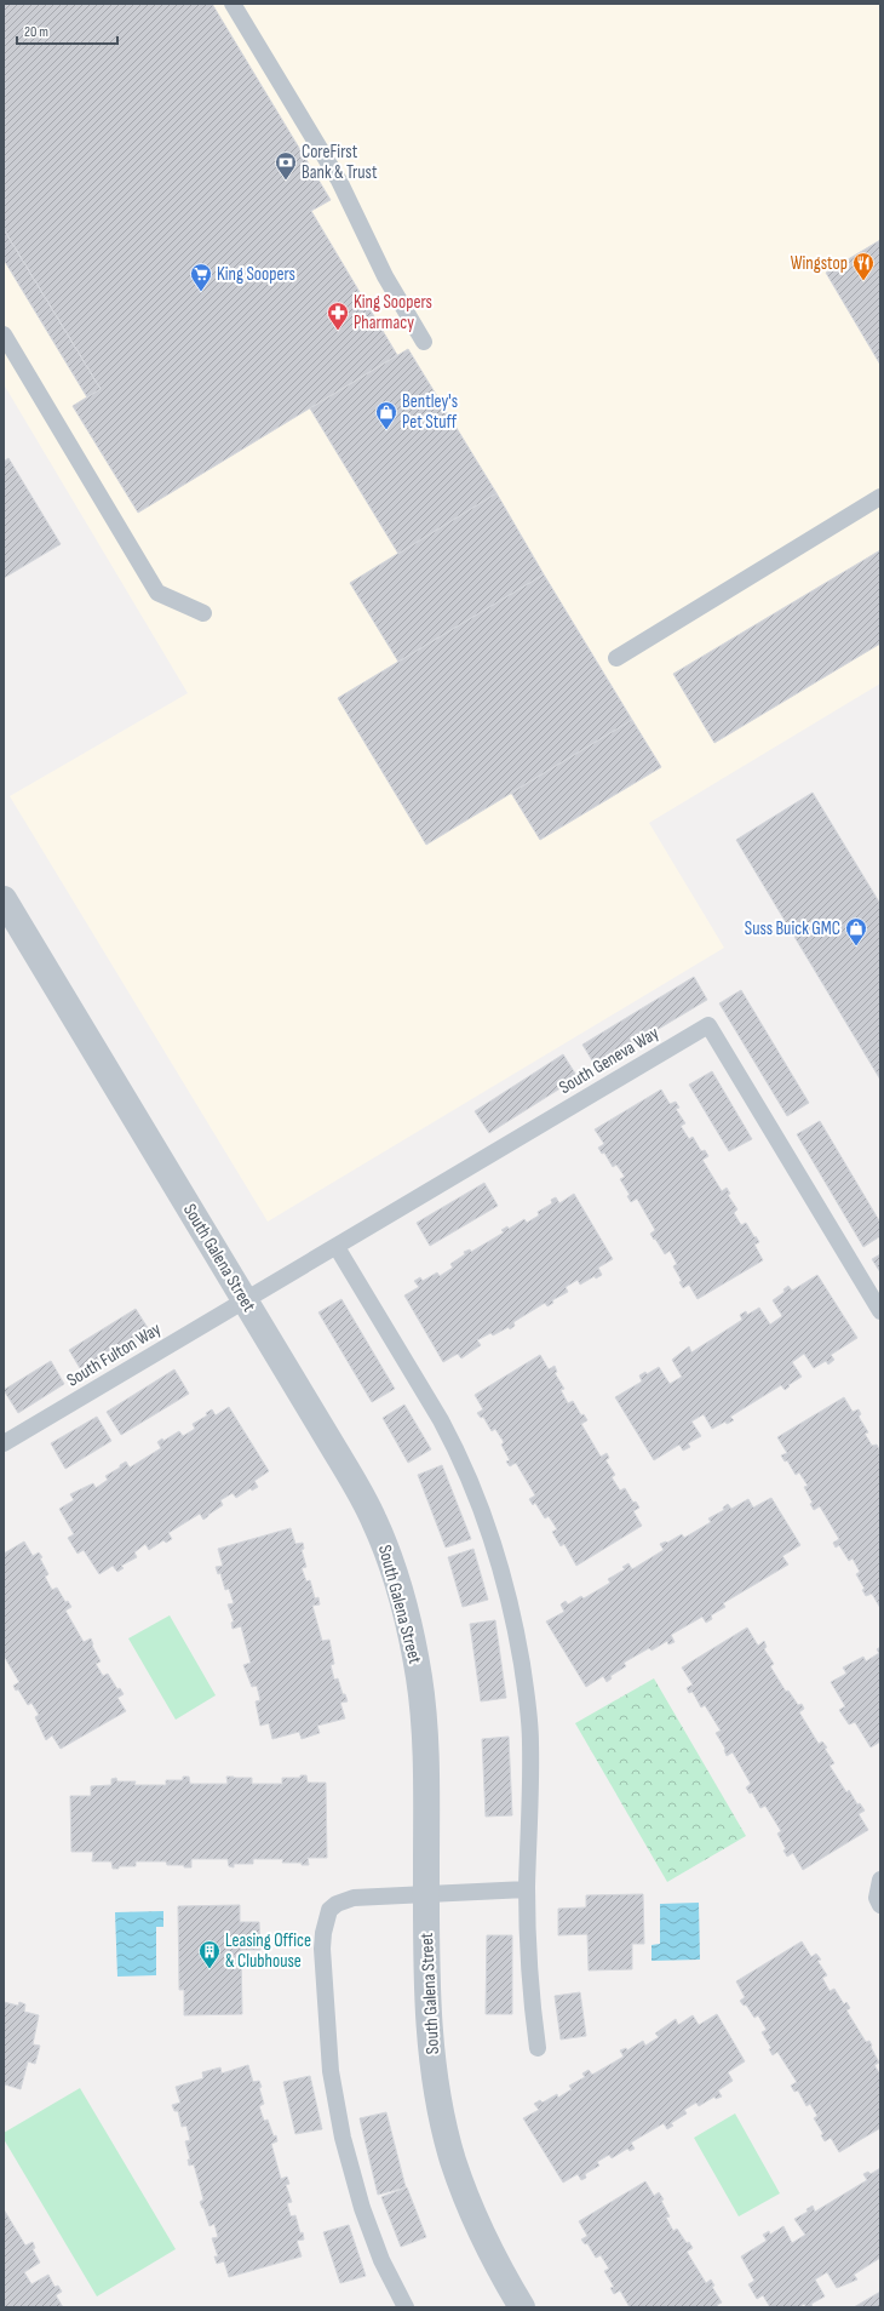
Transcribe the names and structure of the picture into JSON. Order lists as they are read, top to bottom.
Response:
{
  "streets": {
    "street": ["South Galena Street"],
    "lane": ["South Geneva Way", "South Fulton Way"]
  },
  "crossings": [
    ["South Geneva Way", "South Galena Street"],
    ["South Geneva Way", "South Fulton Way"],
    ["South Galena Street", "South Fulton Way"]
  ],
  "places": {
    "bank": ["CoreFirst Bank & Trust"],
    "restaurant": ["Wingstop"],
    "supermarket": ["King Soopers"],
    "pharmacy": ["King Soopers Pharmacy"],
    "shop": ["Bentley's Pet Stuff", "Suss Buick GMC"],
    "building": ["Leasing Office & Clubhouse"]
  },
  "scale_bar": "20 m"
}
